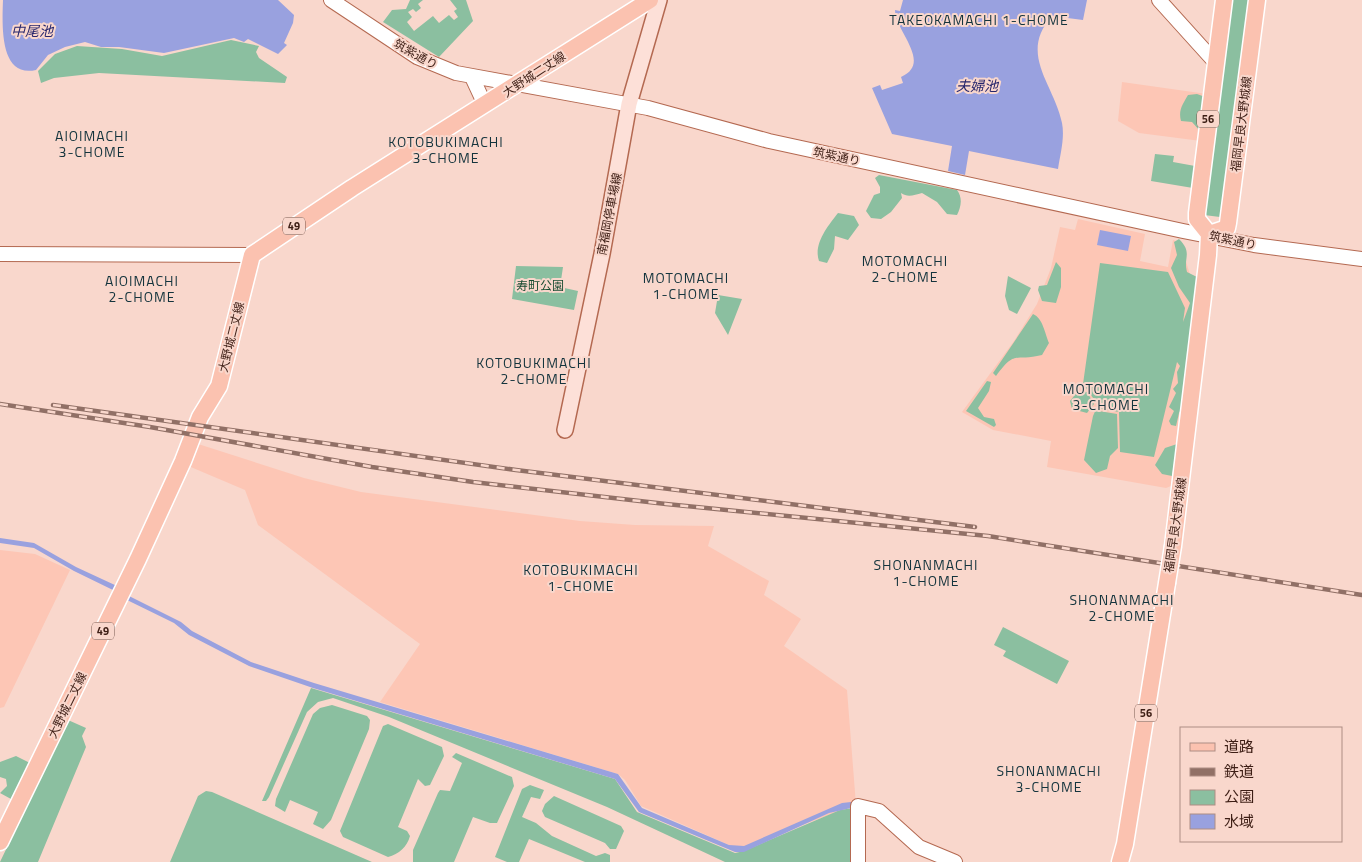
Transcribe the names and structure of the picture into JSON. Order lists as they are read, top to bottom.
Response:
{
  "streets": {
    "main road": [
      "大野城二丈線",
      "56",
      "福岡早良大野城線",
      "南福岡停車場線",
      "49"
    ],
    "street": ["筑紫通り"]
  },
  "crossings": [
    ["筑紫通り", "大野城二丈線"],
    ["筑紫通り", "56"],
    ["筑紫通り", "福岡早良大野城線"],
    ["筑紫通り", "南福岡停車場線"],
    ["56", "福岡早良大野城線"]
  ],
  "districts": [
    "TAKEOKAMACHI 1-CHOME",
    "AIOIMACHI 3-CHOME",
    "KOTOBUKIMACHI 3-CHOME",
    "MOTOMACHI 2-CHOME",
    "MOTOMACHI 1-CHOME",
    "AIOIMACHI 2-CHOME",
    "KOTOBUKIMACHI 2-CHOME",
    "MOTOMACHI 3-CHOME",
    "SHONANMACHI 1-CHOME",
    "KOTOBUKIMACHI 1-CHOME",
    "SHONANMACHI 2-CHOME",
    "SHONANMACHI 3-CHOME"
  ],
  "water": ["中尾池", "夫婦池"],
  "parks": ["寿町公園"],
  "legend": [
    "道路",
    "鉄道",
    "公園",
    "水域"
  ]
}
